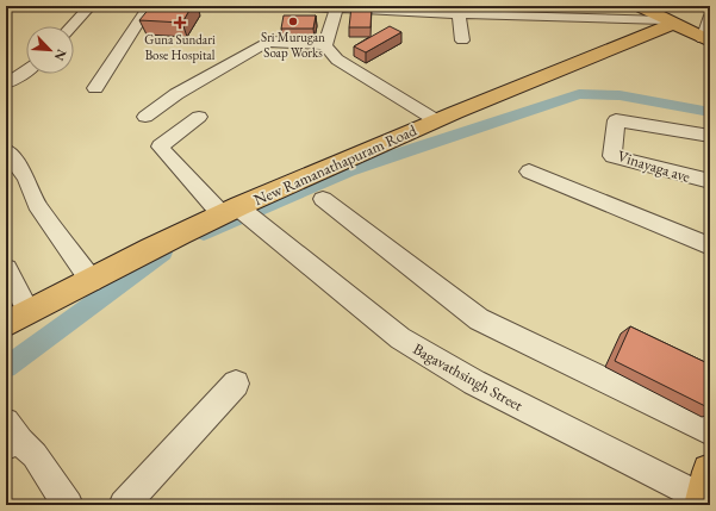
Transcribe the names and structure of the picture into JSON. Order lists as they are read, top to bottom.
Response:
{
  "streets": {
    "main road": ["New Ramanathapuram Road"],
    "street": ["Vinayaga ave", "Bagavathsingh Street"]
  },
  "crossings": [
    ["New Ramanathapuram Road", "Bagavathsingh Street"]
  ],
  "places": {
    "other": ["Sri Murugan Soap Works"],
    "health": ["Guna Sundari Bose Hospital"]
  },
  "north": "bottom right"
}
